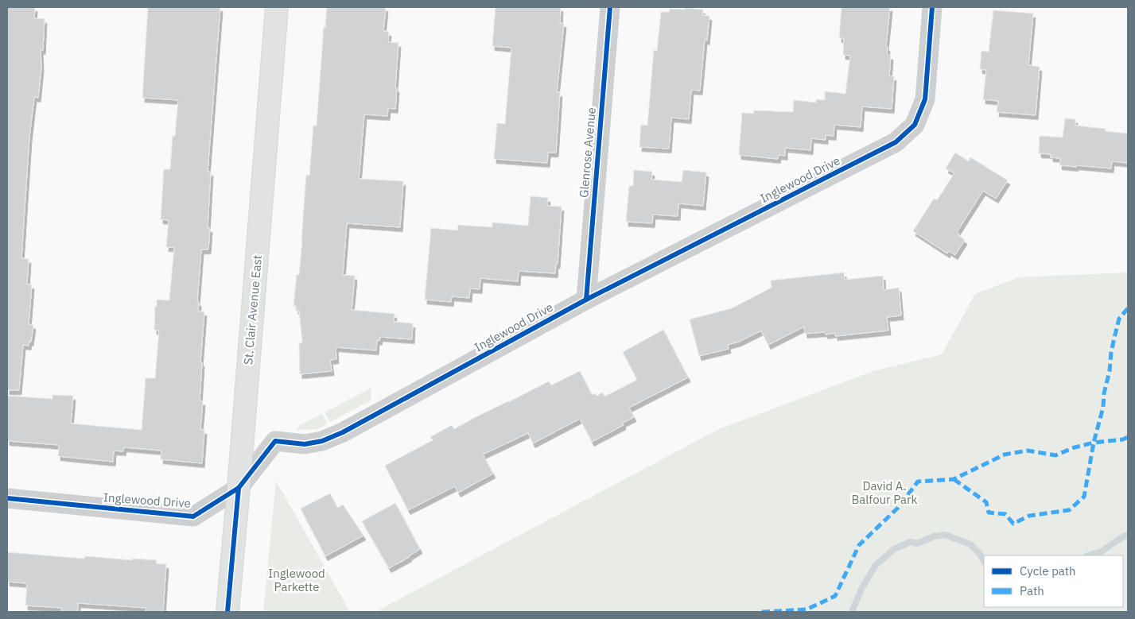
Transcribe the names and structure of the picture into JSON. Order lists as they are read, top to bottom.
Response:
{
  "streets": {
    "main road": ["St. Clair Avenue East"],
    "street": ["Glenrose Avenue", "Inglewood Drive"]
  },
  "crossings": [
    ["Glenrose Avenue", "Inglewood Drive"],
    ["Inglewood Drive", "St. Clair Avenue East"]
  ],
  "parks": ["David A. Balfour Park", "Inglewood Parkette"],
  "legend": ["Cycle path", "Path"]
}
